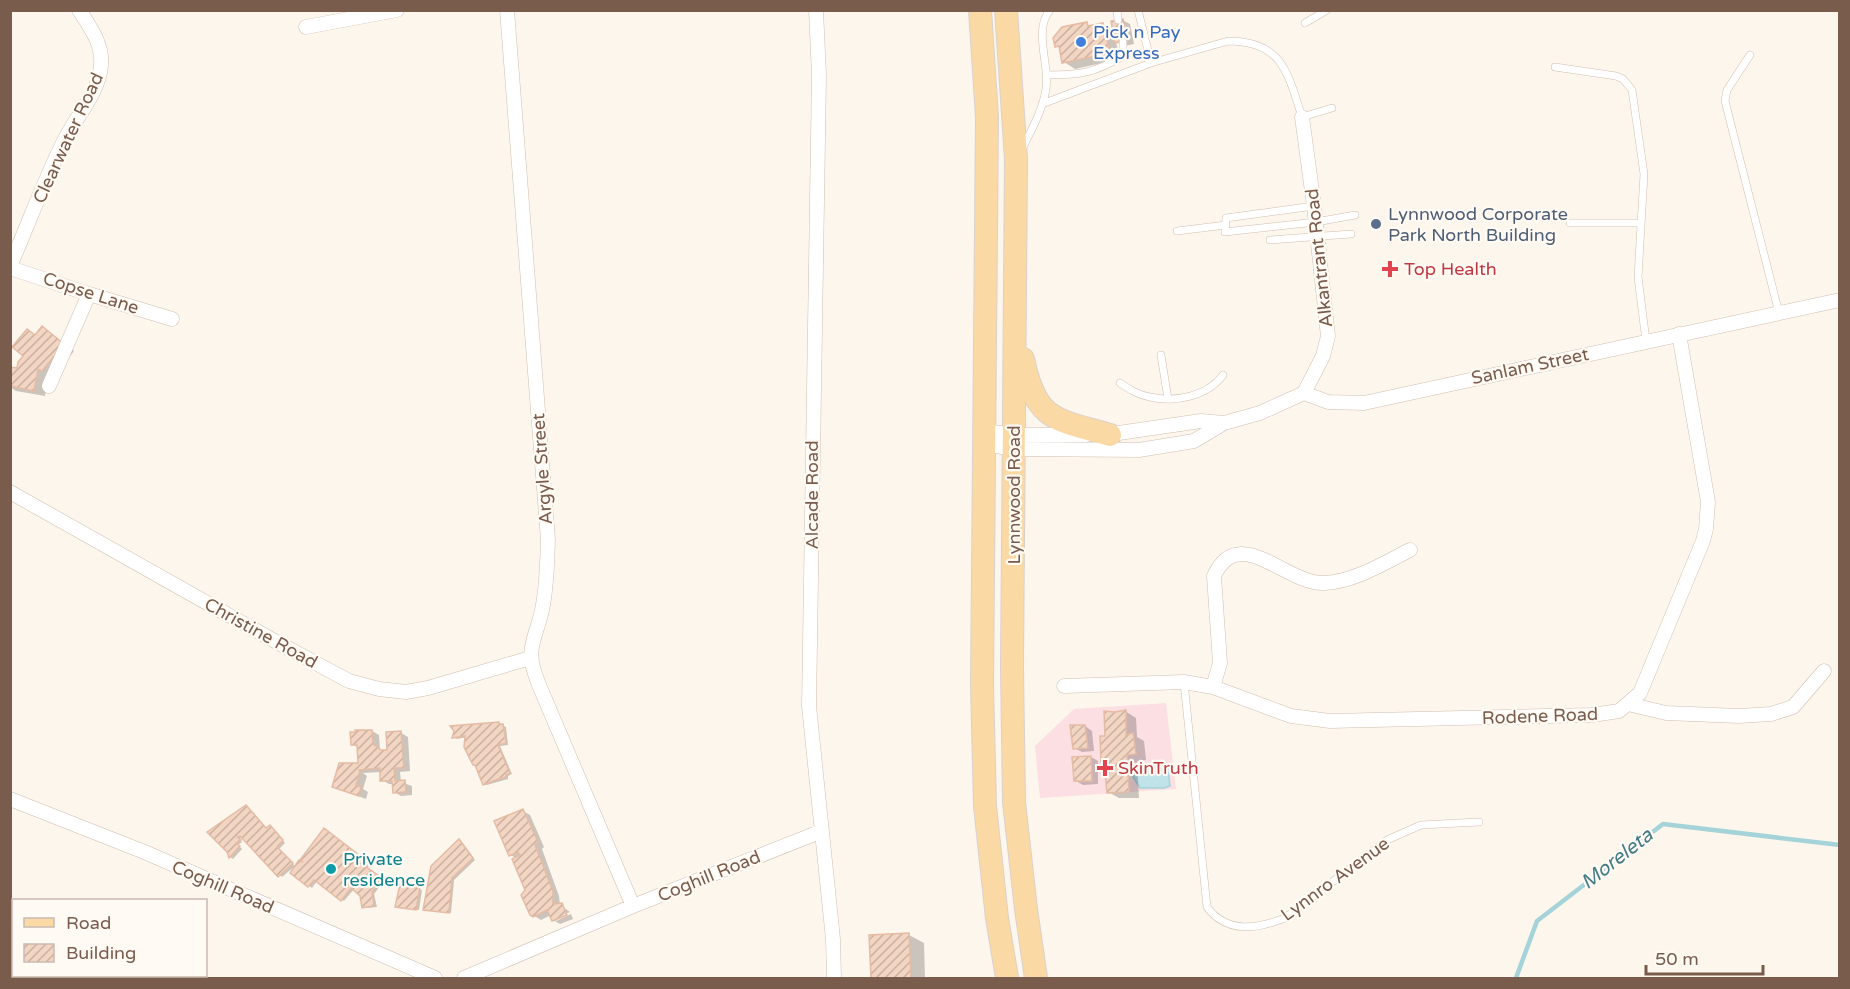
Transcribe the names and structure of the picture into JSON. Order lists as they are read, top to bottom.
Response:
{
  "streets": {
    "main road": ["Lynnwood Road"],
    "street": [
      "Clearwater Road",
      "Alkantrant Road",
      "Copse Lane",
      "Sanlam Street",
      "Argyle Street",
      "Alcade Road",
      "Christine Road",
      "Rodene Road",
      "Coghill Road"
    ],
    "lane": ["Lynnro Avenue"]
  },
  "crossings": [
    ["Clearwater Road", "Copse Lane"],
    ["Alkantrant Road", "Sanlam Street"],
    ["Argyle Street", "Christine Road"],
    ["Alcade Road", "Coghill Road"],
    ["Rodene Road", "Lynnro Avenue"]
  ],
  "water": ["Moreleta"],
  "places": {
    "other": ["Pick n Pay Express", "Lynnwood Corporate Park North Building", "Private residence"],
    "health": ["Top Health", "SkinTruth"]
  },
  "legend": ["Road", "Building"],
  "scale_bar": "50 m"
}
